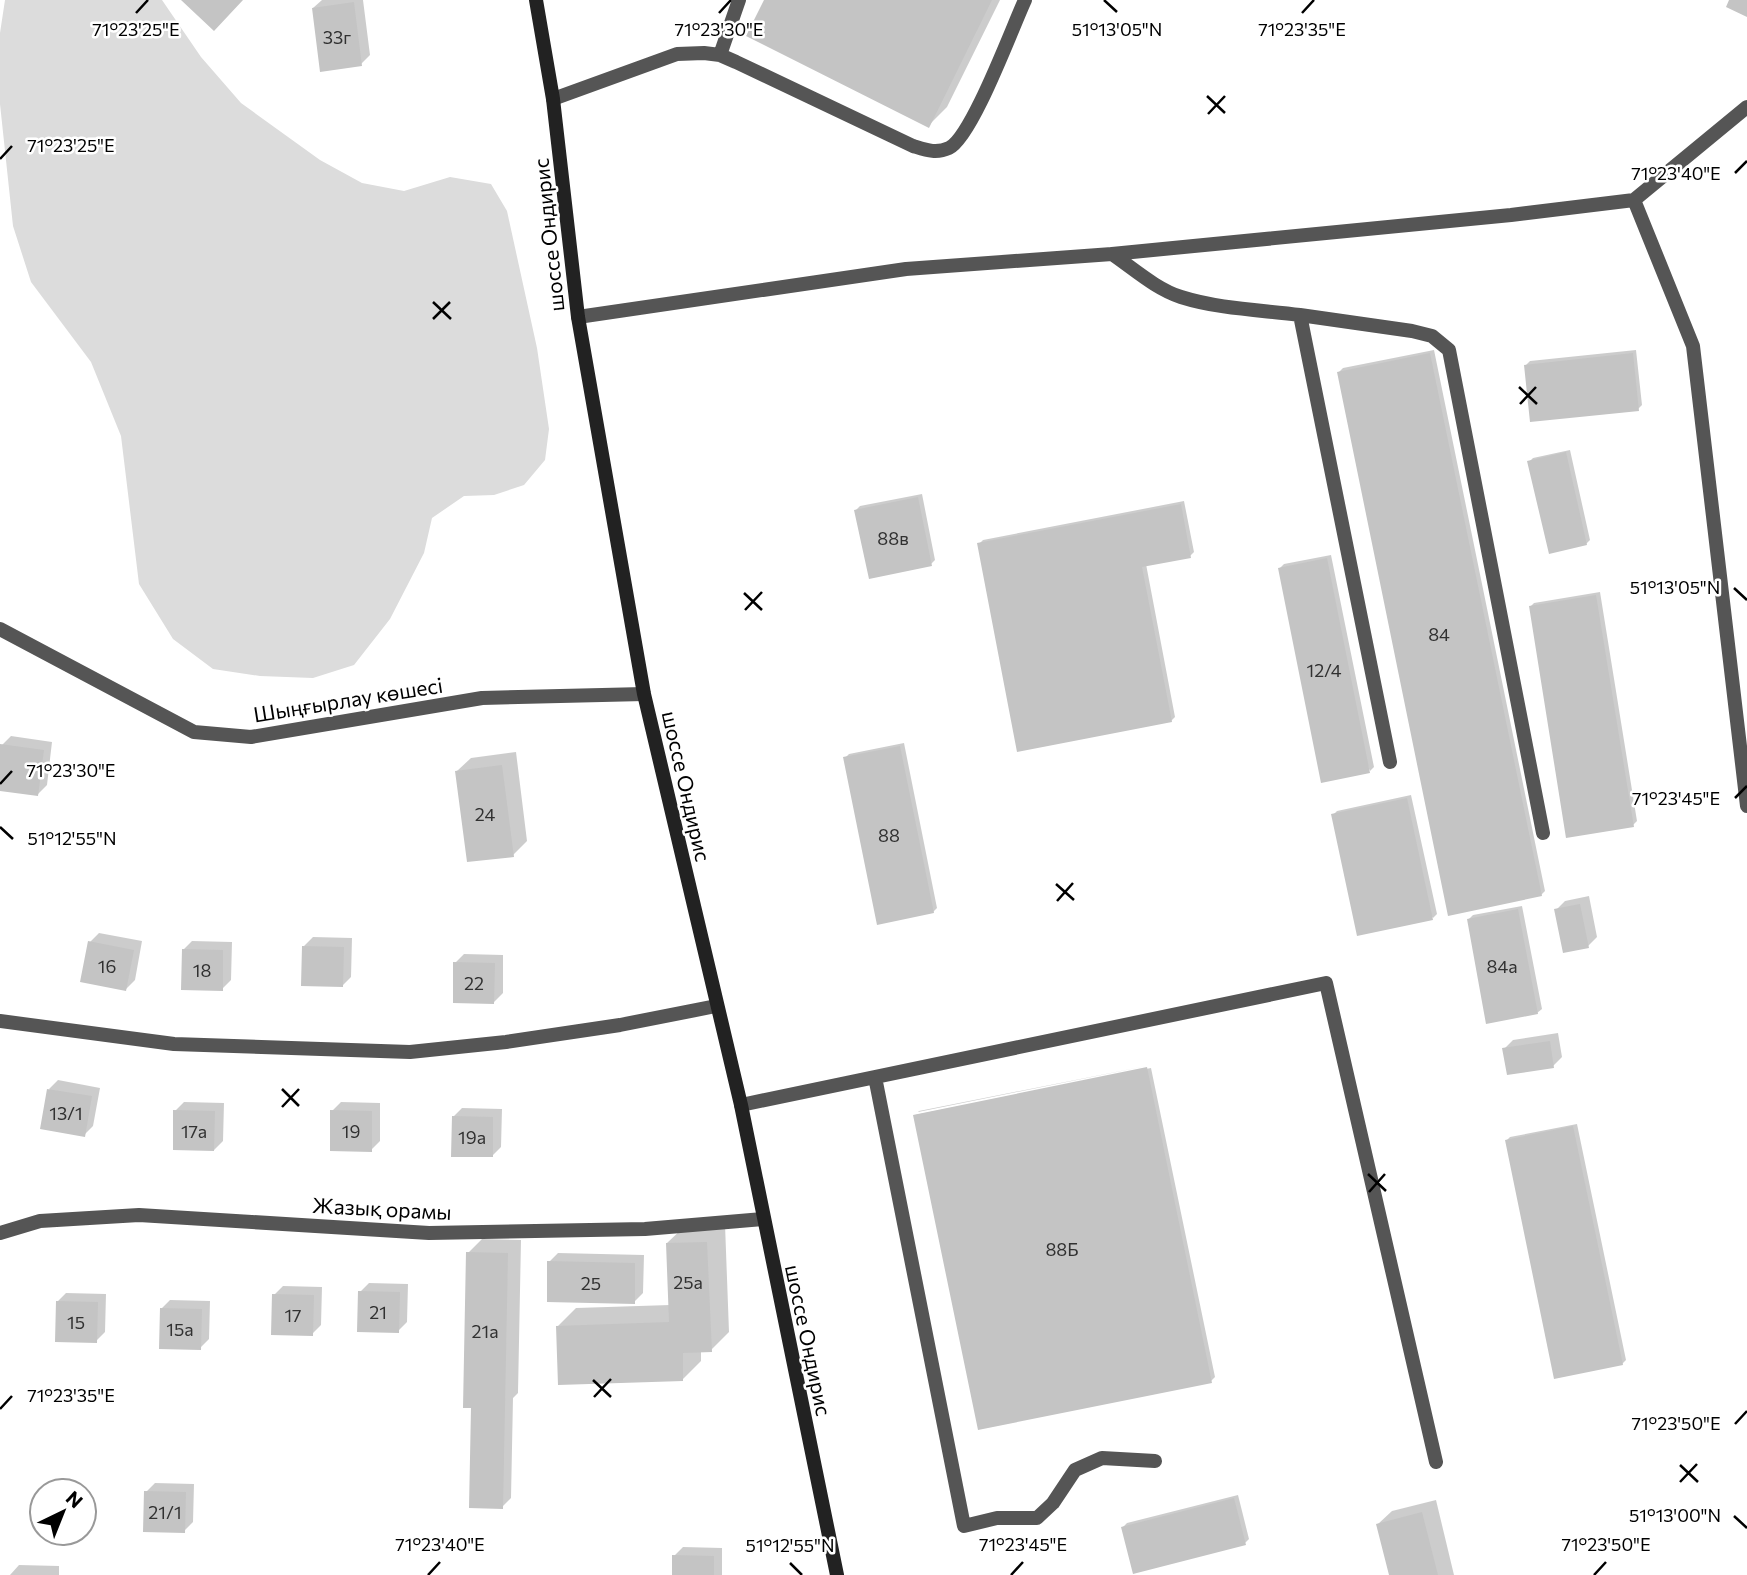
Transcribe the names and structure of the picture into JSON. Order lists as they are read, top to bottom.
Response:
{
  "streets": {
    "main road": ["шоссе Ондирис"],
    "street": ["Шыңғырлау көшесі", "Жазық орамы"]
  },
  "crossings": [
    ["шоссе Ондирис", "Шыңғырлау көшесі"],
    ["шоссе Ондирис", "Жазық орамы"]
  ],
  "house_numbers": [
    "33г",
    "88в",
    "84",
    "12/4",
    "24",
    "88",
    "16",
    "84а",
    "18",
    "22",
    "13/1",
    "17а",
    "19",
    "19а",
    "88Б",
    "25а",
    "25",
    "21",
    "17",
    "15",
    "15а",
    "21а",
    "21/1"
  ],
  "north": "top right",
  "coordinates": [
    "51°13'05\"N",
    "71°23'25\"E",
    "71°23'30\"E",
    "71°23'35\"E",
    "71°23'40\"E",
    "71°23'45\"E",
    "51°12'55\"N",
    "71°23'50\"E",
    "51°13'00\"N"
  ]
}
